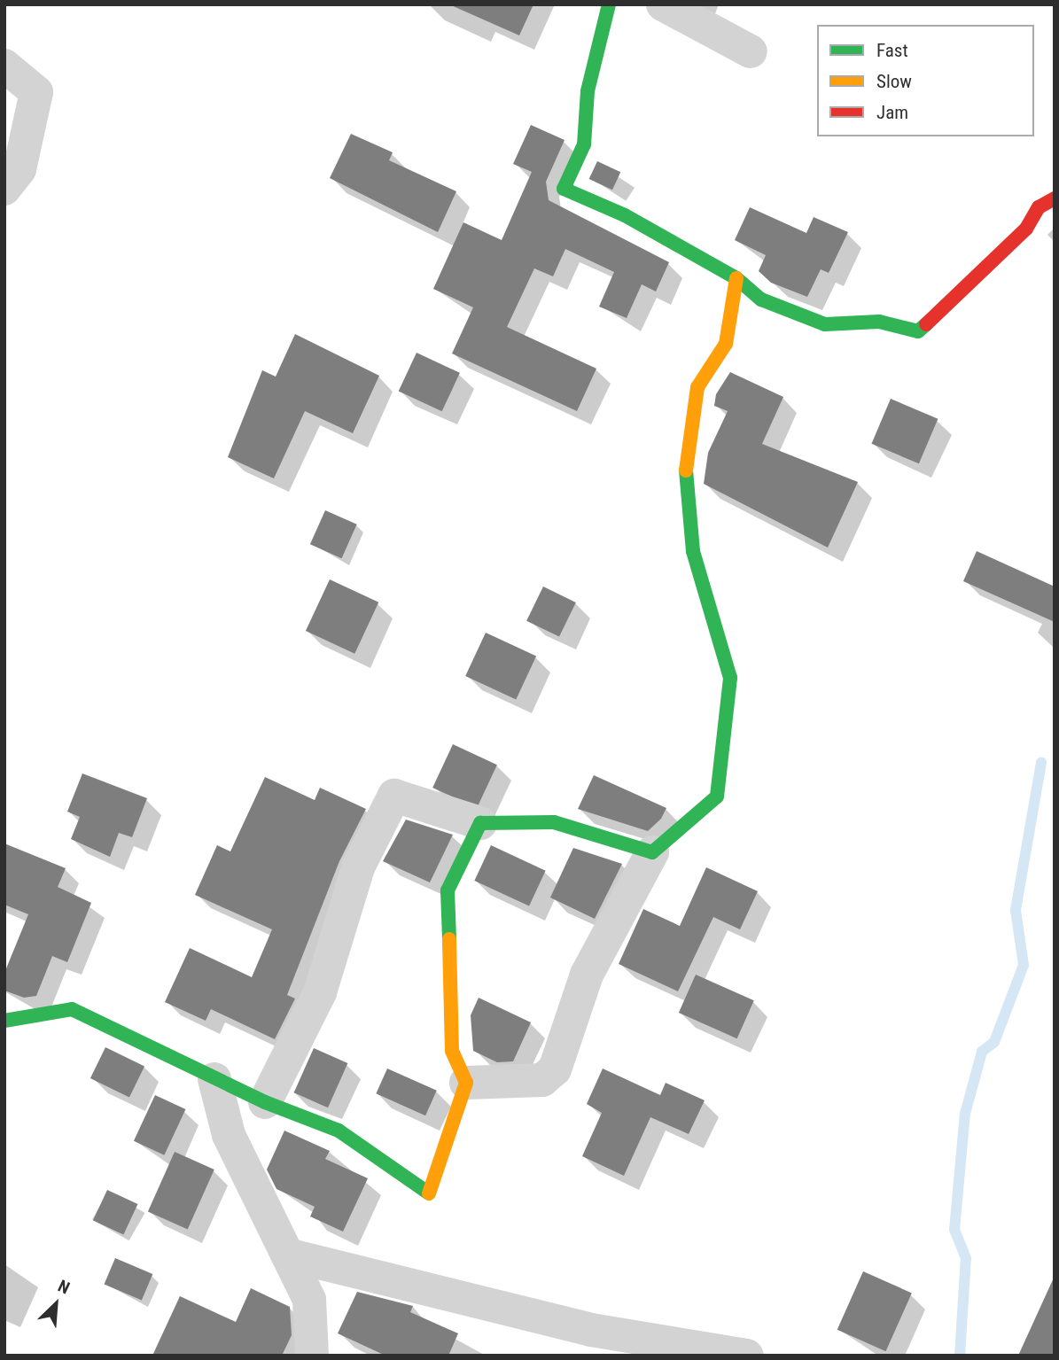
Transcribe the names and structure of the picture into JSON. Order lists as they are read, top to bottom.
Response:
{
  "legend": ["Fast", "Slow", "Jam"],
  "north": "top right"
}
